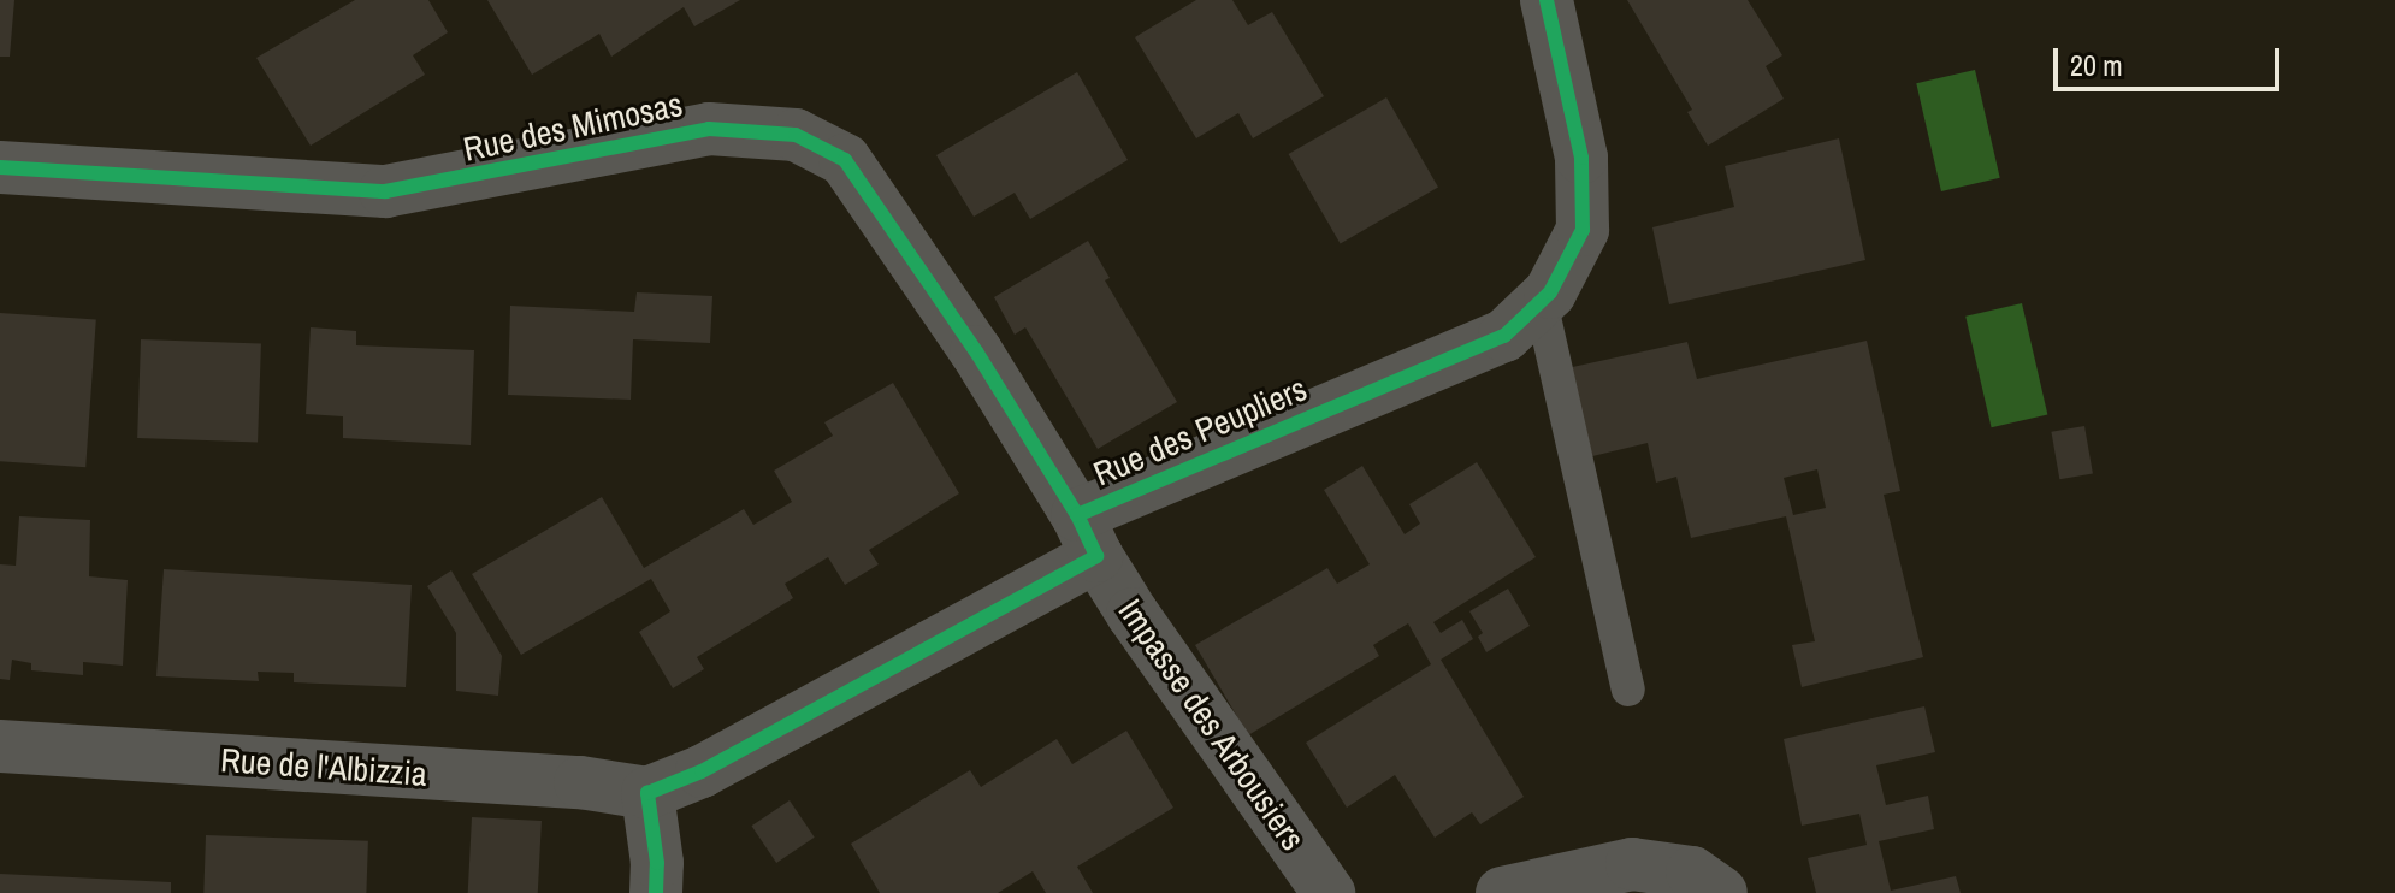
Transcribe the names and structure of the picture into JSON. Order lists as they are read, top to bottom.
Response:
{
  "streets": {
    "street": [
      "Rue des Mimosas",
      "Rue des Peupliers",
      "Impasse des Arbousiers",
      "Rue de l'Albizzia"
    ]
  },
  "crossings": [
    ["Rue des Mimosas", "Rue des Peupliers"],
    ["Rue des Mimosas", "Impasse des Arbousiers"],
    ["Rue des Peupliers", "Impasse des Arbousiers"],
    ["Rue des Peupliers", "Rue de l'Albizzia"]
  ],
  "scale_bar": "20 m"
}
